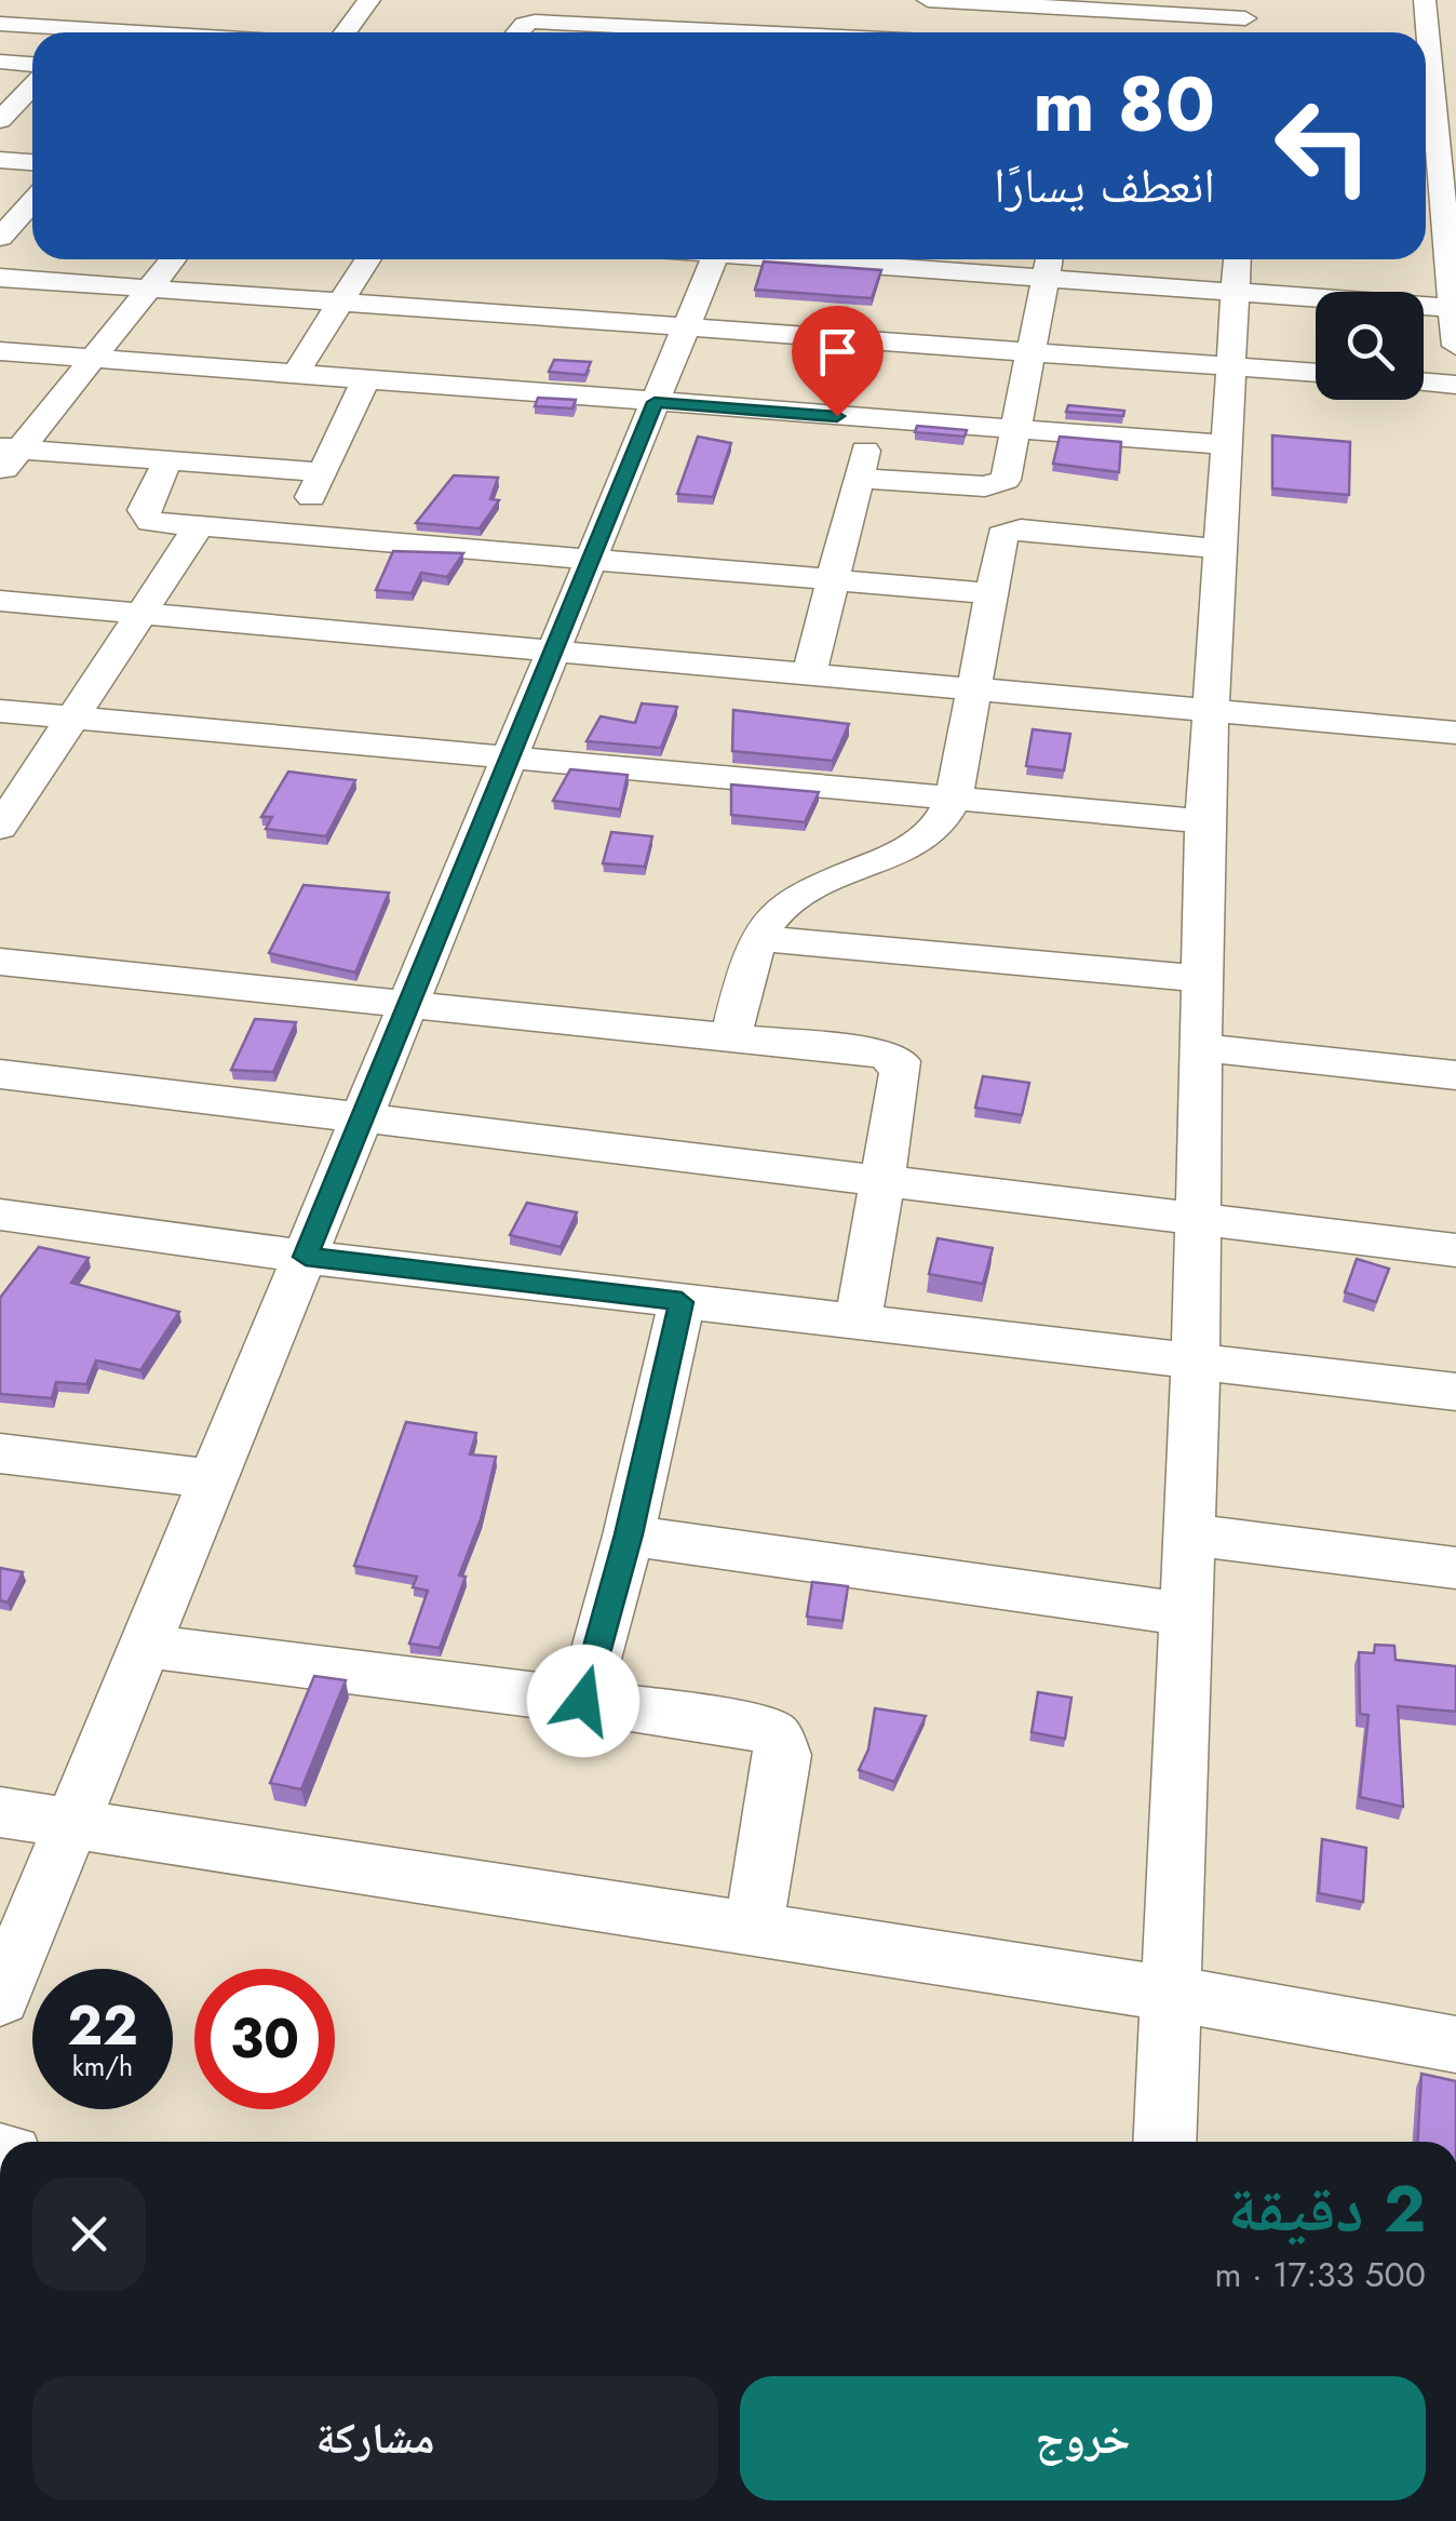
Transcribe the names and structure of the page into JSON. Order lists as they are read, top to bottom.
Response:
{
  "page": {
    "turn": ["80 m", "انعطف يسارًا"],
    "speed": "22 km/h",
    "limit": "30",
    "heading": ["2 دقيقة", "500 m · 17:33"],
    "buttons": ["خروج", "مشاركة"]
  }
}
